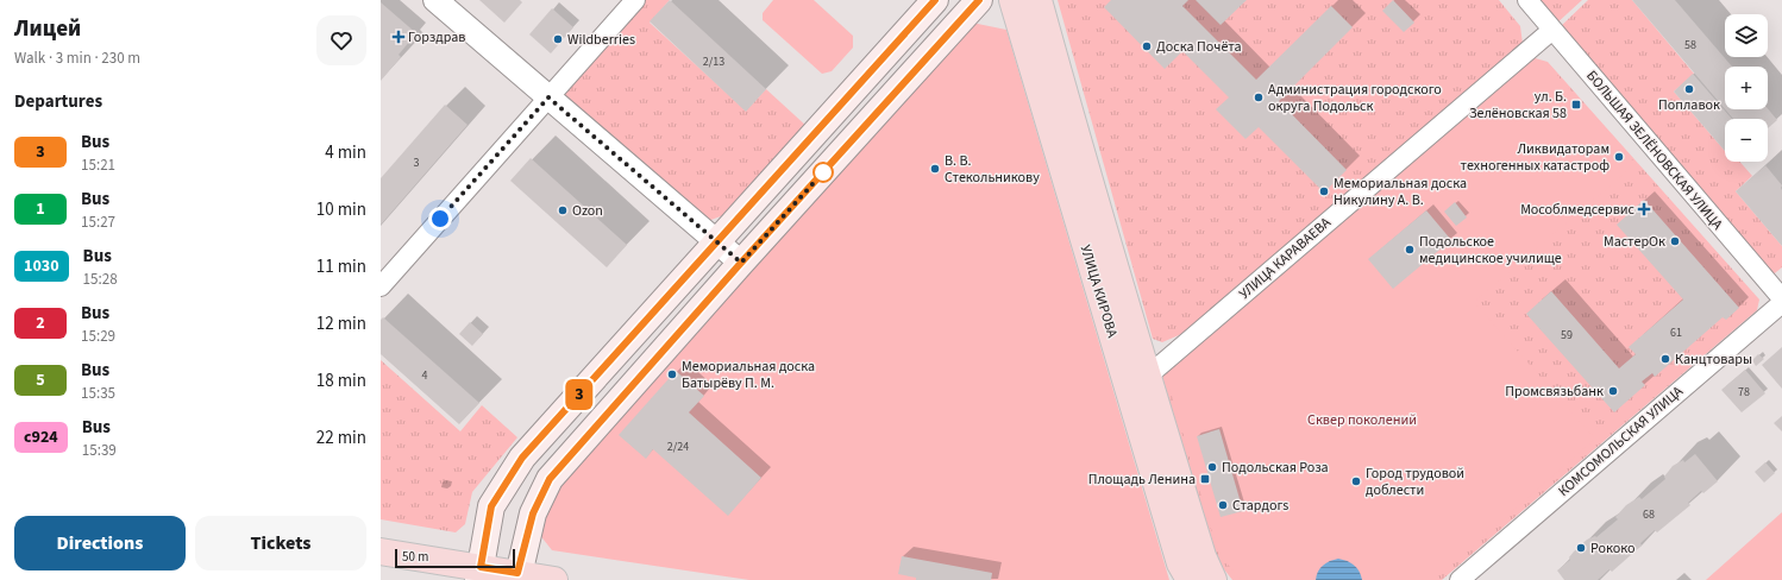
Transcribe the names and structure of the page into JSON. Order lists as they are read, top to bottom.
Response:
{
  "streets": {
    "main road": ["УЛИЦА КИРОВА"],
    "street": ["БОЛЬШАЯ ЗЕЛЁНОВСКАЯ УЛИЦА", "УЛИЦА КАРАВАЕВА", "КОМСОМОЛЬСКАЯ УЛИЦА"]
  },
  "crossings": [
    ["БОЛЬШАЯ ЗЕЛЁНОВСКАЯ УЛИЦА", "УЛИЦА КАРАВАЕВА"],
    ["УЛИЦА КАРАВАЕВА", "УЛИЦА КИРОВА"]
  ],
  "parks": ["Сквер поколений"],
  "places": {
    "health": ["Горздрав", "Мособлмедсервис"],
    "other": [
      "Wildberries",
      "Доска Почёта",
      "Поплавок",
      "Администрация городского округа Подольск",
      "Ликвидаторам техногенных катастроф",
      "В. В. Стекольникову",
      "Мемориальная доска Никулину А. В.",
      "Ozon",
      "МастерОк",
      "Подольское медицинское училище",
      "Канцтовары",
      "Мемориальная доска Батырёву П. М.",
      "Промсвязьбанк",
      "Подольская Роза",
      "Город трудовой доблести",
      "Стардогs",
      "Рококо"
    ],
    "transit": ["ул. Б. Зелёновская 58", "Площадь Ленина"]
  },
  "lines": ["bus line 3"],
  "house_numbers": [
    "58",
    "2/13",
    "3",
    "61",
    "59",
    "4",
    "78",
    "2/24",
    "68"
  ],
  "scale_bar": "50 m",
  "page": {
    "heading": [
      ["Лицeй", "Walk · 3 min · 230 m"],
      "Departures"
    ],
    "on_map": "3",
    "map_buttons": ["+", "−"],
    "list": [
      {
        "mark": "3",
        "name": "Bus",
        "note": "15:21",
        "value": "4 min"
      },
      {
        "mark": "1",
        "name": "Bus",
        "note": "15:27",
        "value": "10 min"
      },
      {
        "mark": "1030",
        "name": "Bus",
        "note": "15:28",
        "value": "11 min"
      },
      {
        "mark": "2",
        "name": "Bus",
        "note": "15:29",
        "value": "12 min"
      },
      {
        "mark": "5",
        "name": "Bus",
        "note": "15:35",
        "value": "18 min"
      },
      {
        "mark": "с924",
        "name": "Bus",
        "note": "15:39",
        "value": "22 min"
      }
    ],
    "buttons": ["Directions", "Tickets"],
    "scale": "50 m"
  }
}
